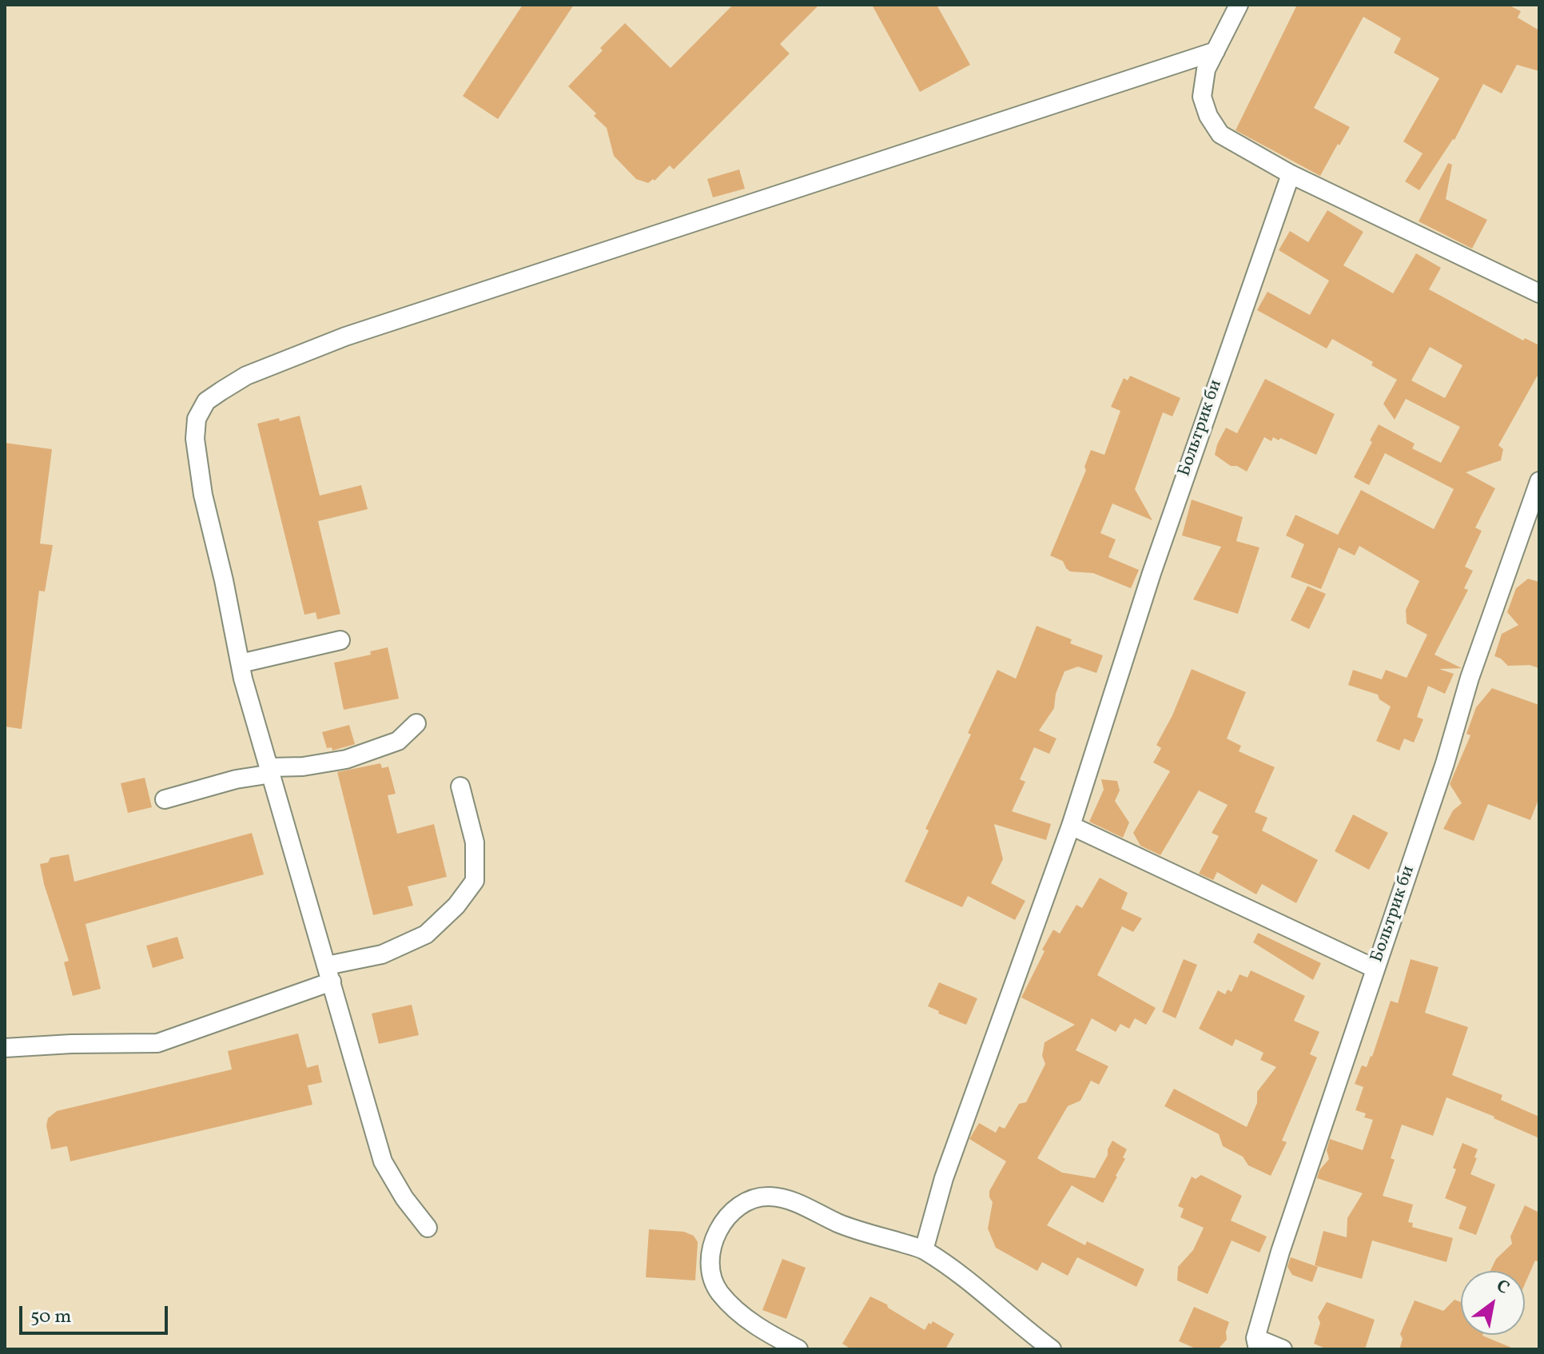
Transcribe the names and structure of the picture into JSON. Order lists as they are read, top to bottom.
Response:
{
  "streets": {
    "street": ["Больтрик би"]
  },
  "scale_bar": "50 m",
  "north": "top right"
}
